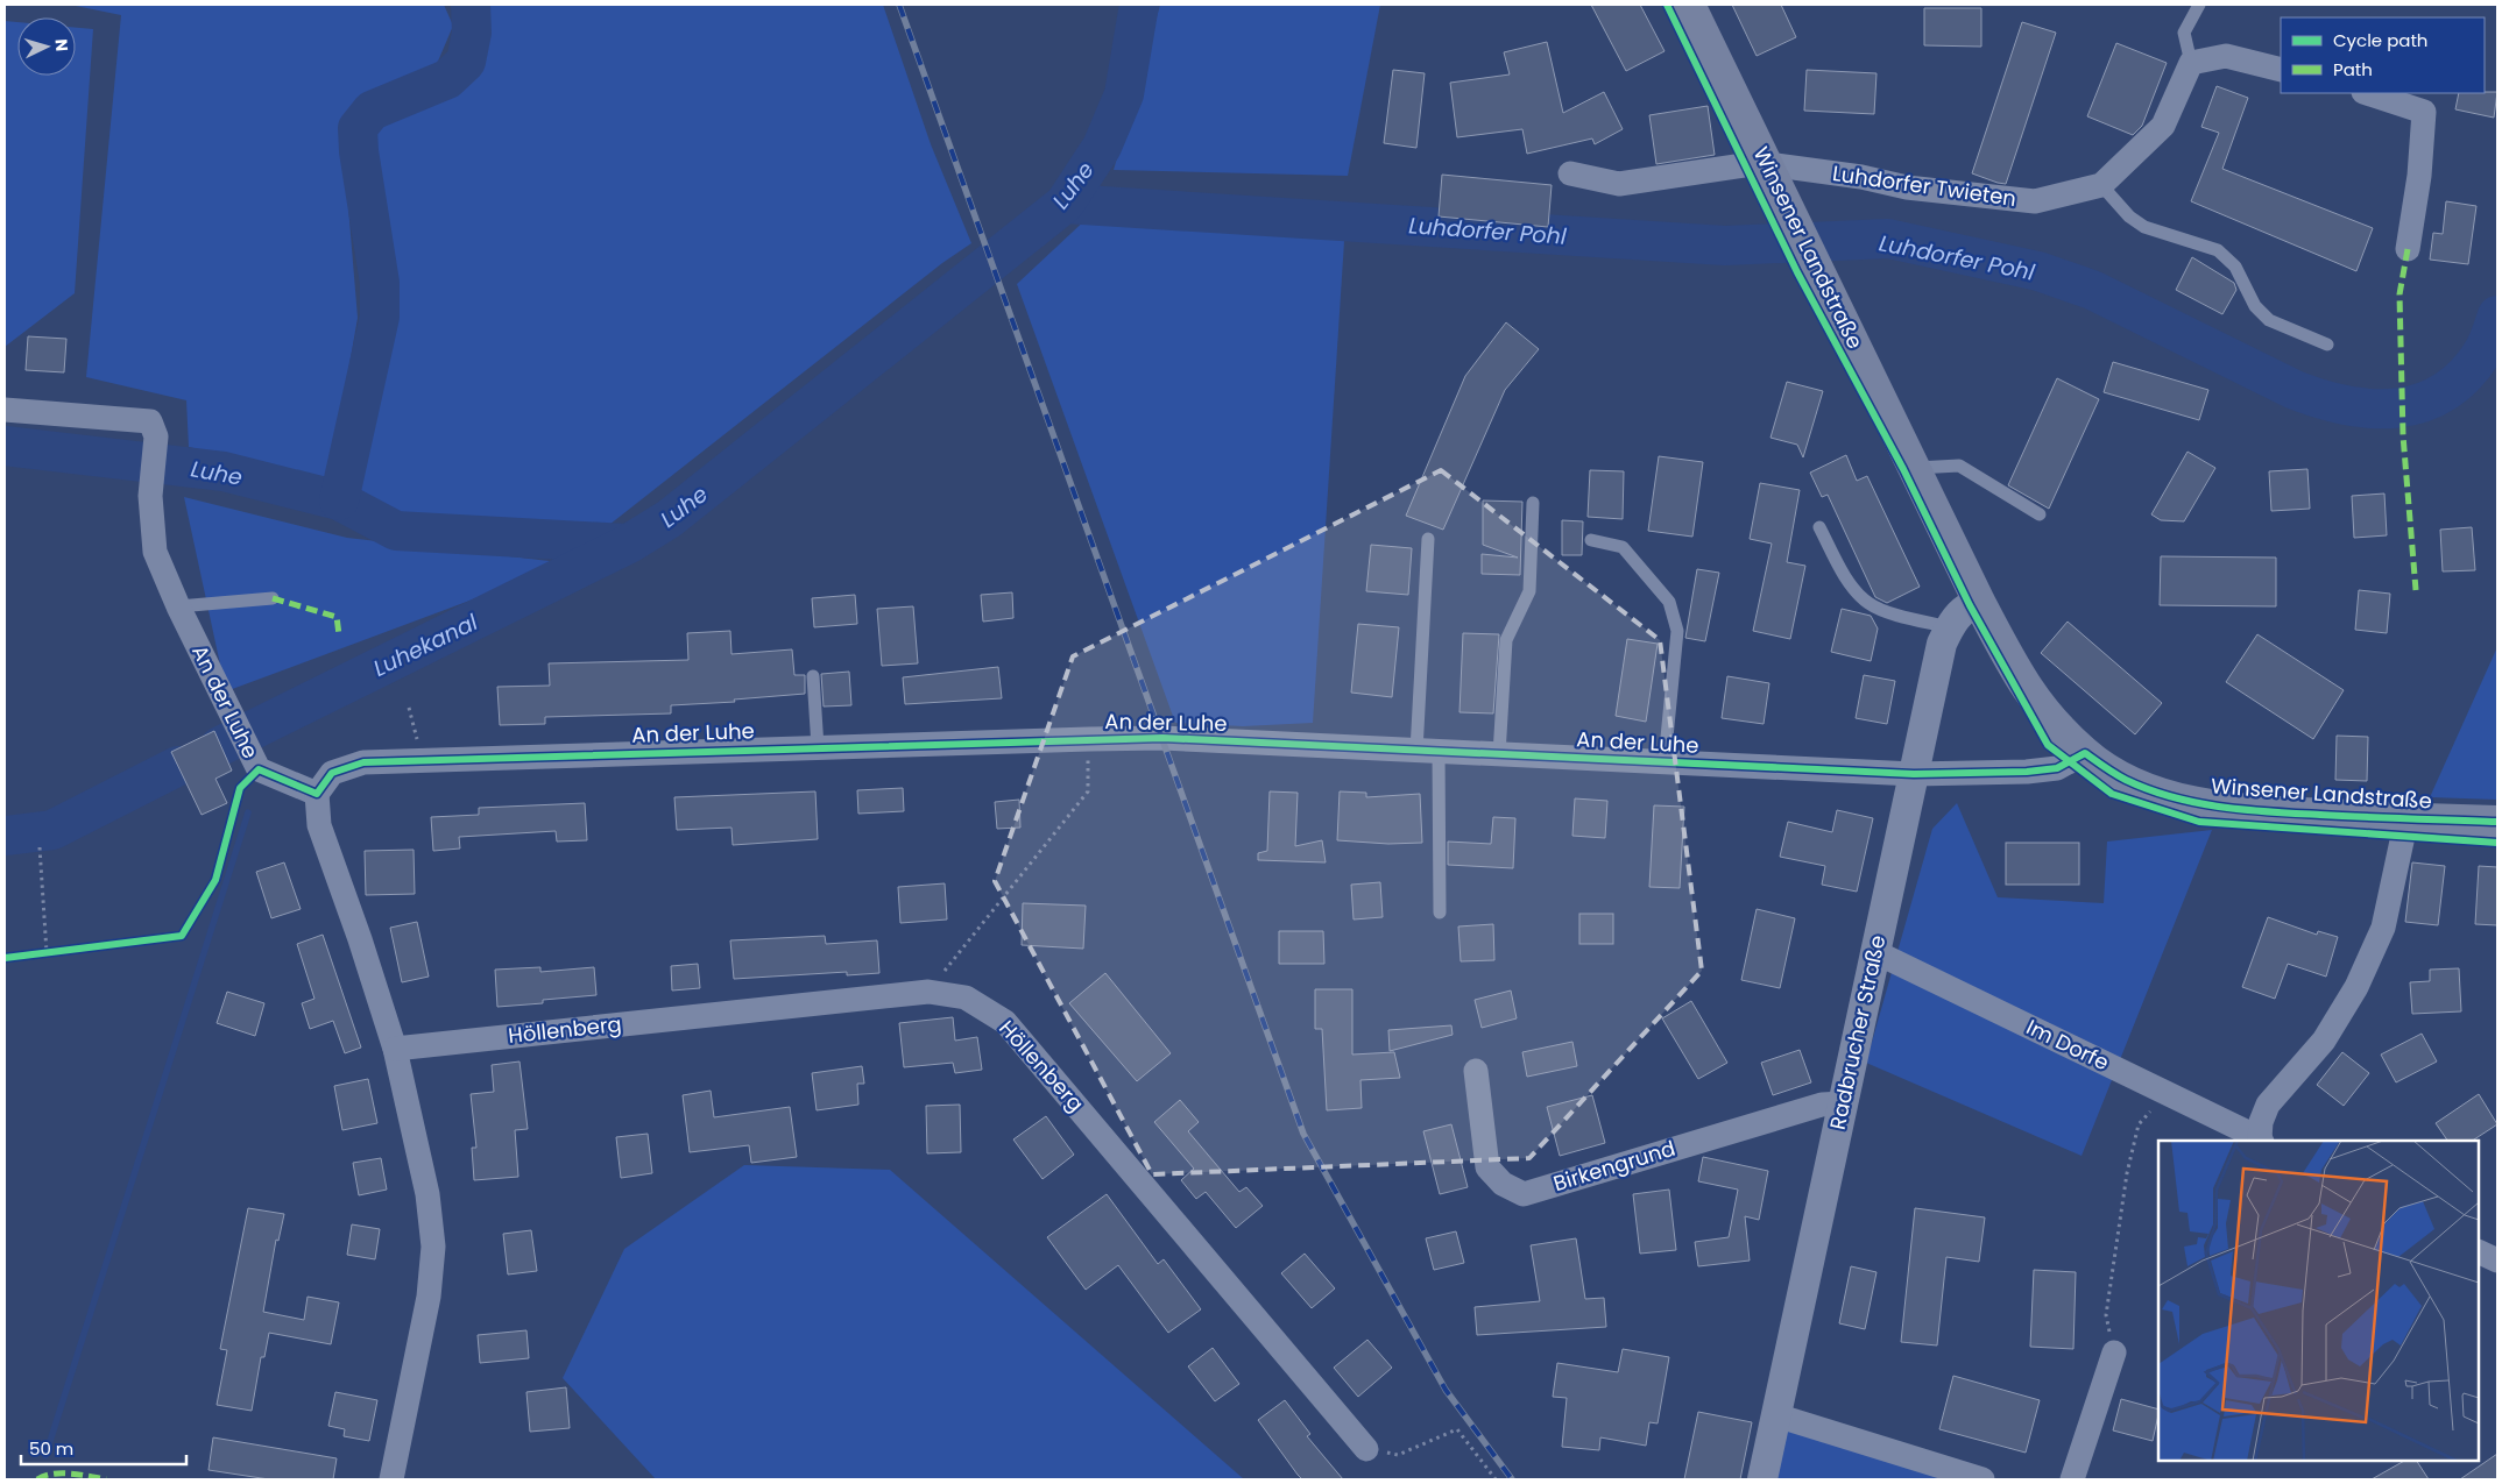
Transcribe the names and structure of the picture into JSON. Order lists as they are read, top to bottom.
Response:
{
  "streets": {
    "main road": ["Winsener Landstraße"],
    "street": [
      "Luhdorfer Twieten",
      "An der Luhe",
      "Höllenberg",
      "Radbrucher Straße",
      "Im Dorfe",
      "Birkengrund"
    ]
  },
  "crossings": [
    ["Luhdorfer Twieten", "Winsener Landstraße"],
    ["Winsener Landstraße", "An der Luhe"],
    ["Winsener Landstraße", "Radbrucher Straße"],
    ["Winsener Landstraße", "Im Dorfe"],
    ["An der Luhe", "Radbrucher Straße"],
    ["Radbrucher Straße", "Im Dorfe"],
    ["Radbrucher Straße", "Birkengrund"]
  ],
  "water": ["Luhe", "Luhdorfer Pohl", "Luhekanal"],
  "legend": ["Cycle path", "Path"],
  "scale_bar": "50 m",
  "north": "right"
}
